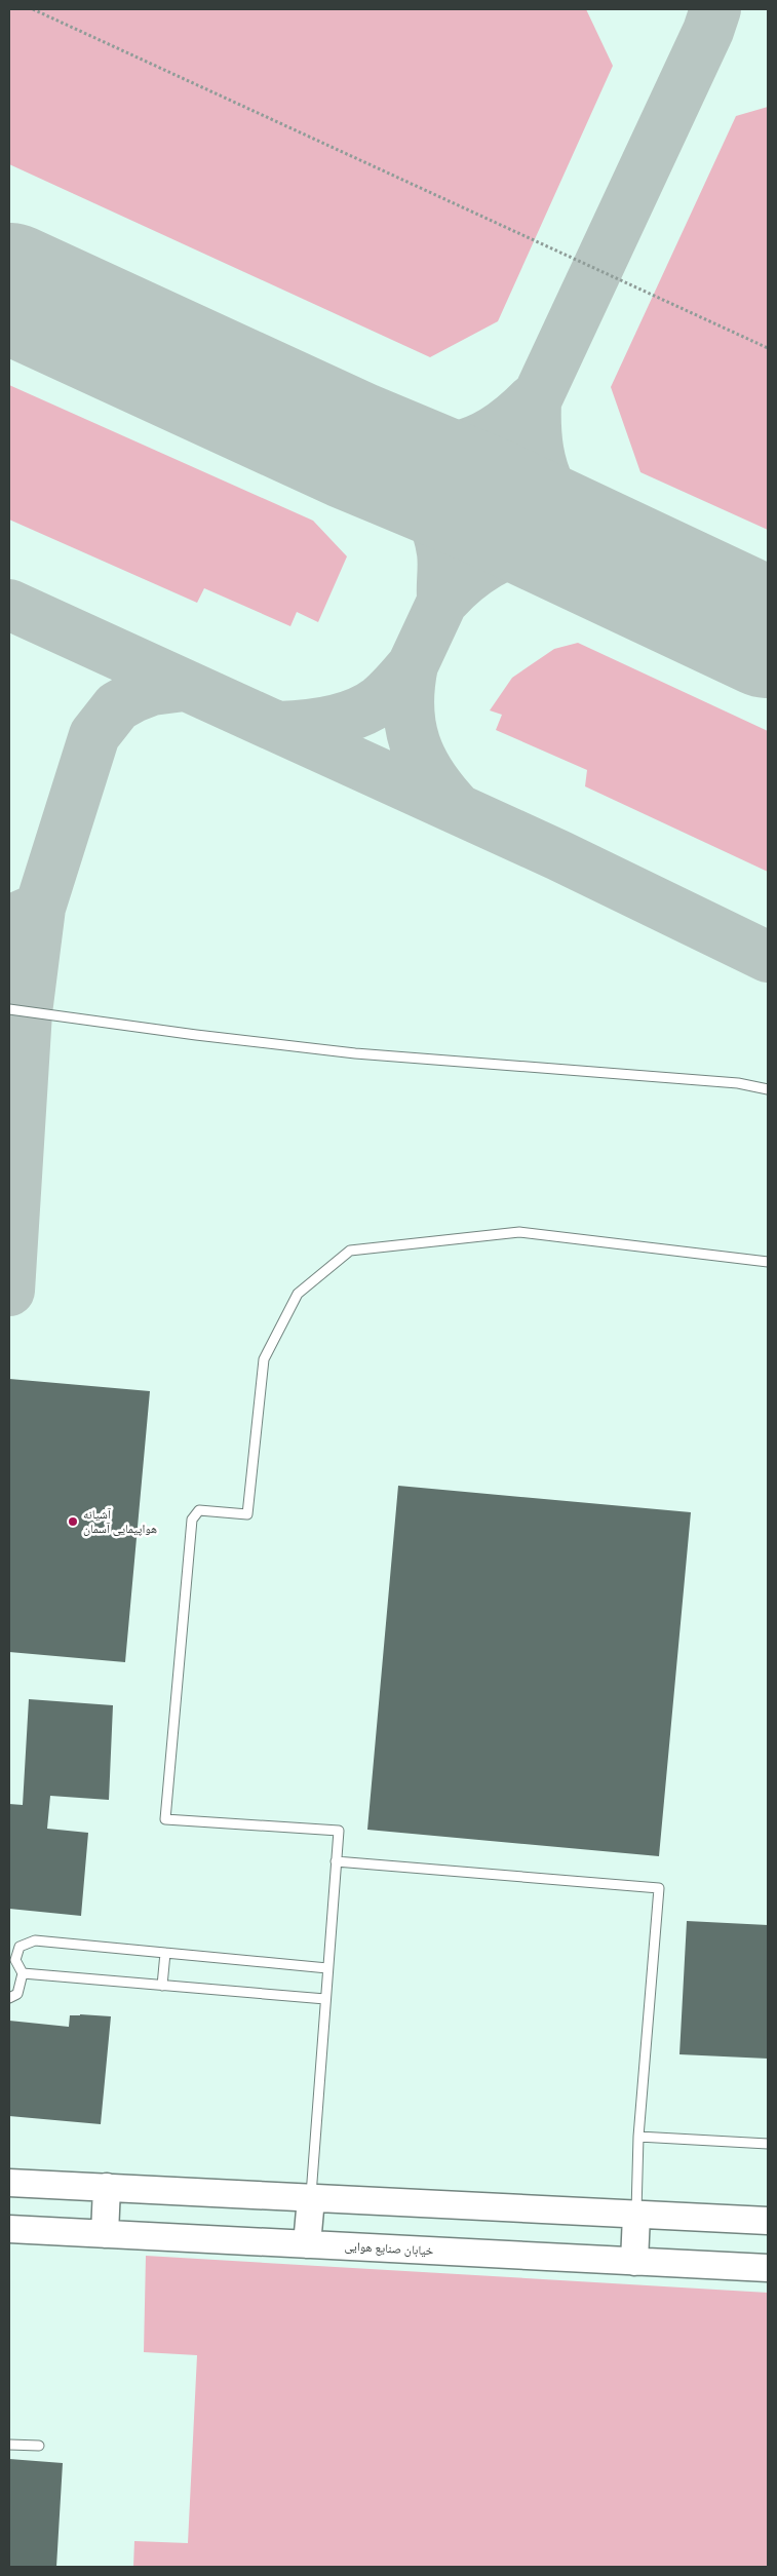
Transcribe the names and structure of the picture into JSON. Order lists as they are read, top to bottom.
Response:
{
  "streets": {
    "street": ["خیابان صنایع هوایی"]
  },
  "places": ["آشیانه هواپیمایی آسمان"]
}
